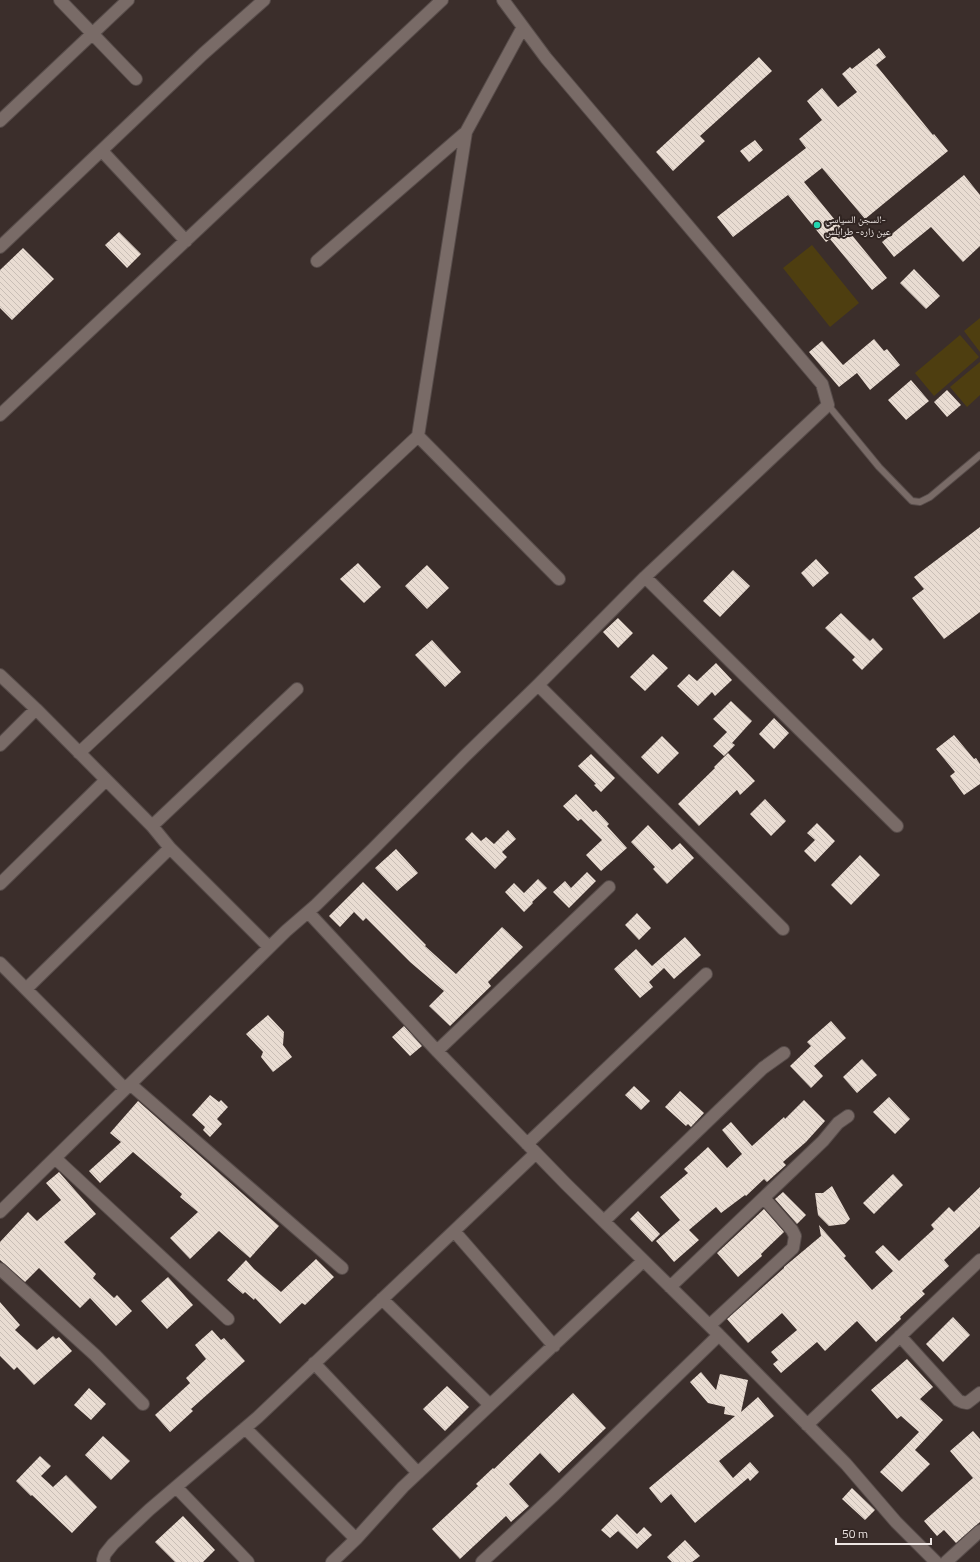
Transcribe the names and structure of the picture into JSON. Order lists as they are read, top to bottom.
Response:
{
  "places": ["السجن السياسي- عين زاره- طرابلس"],
  "scale_bar": "50 m"
}
